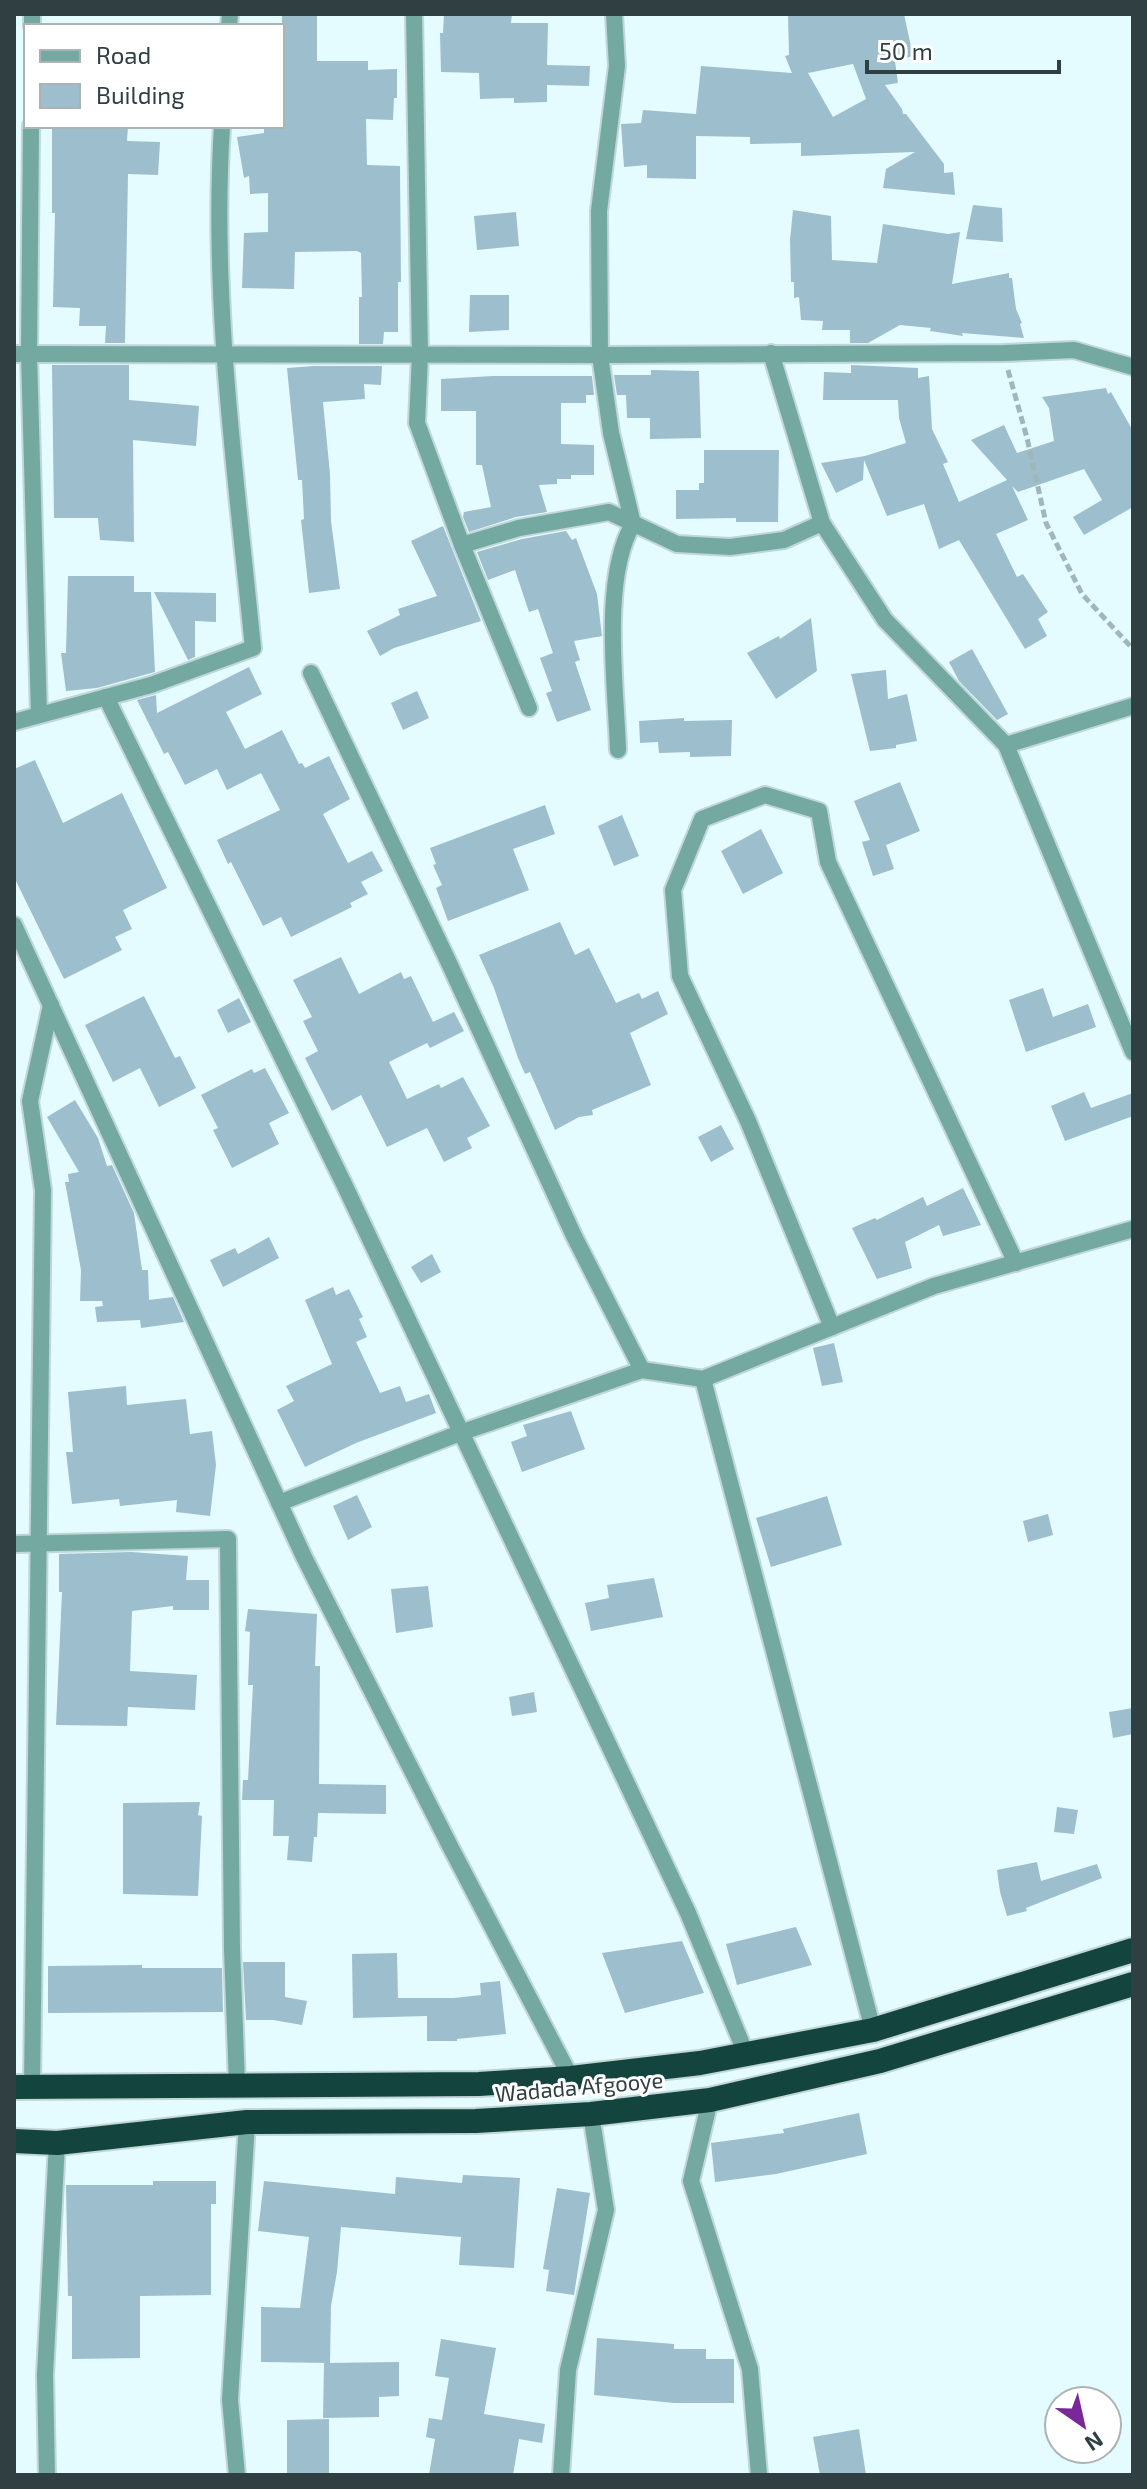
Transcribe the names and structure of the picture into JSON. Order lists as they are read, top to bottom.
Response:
{
  "streets": {
    "highway": ["Wadada Afgooye"]
  },
  "legend": ["Road", "Building"],
  "scale_bar": "50 m",
  "north": "bottom right"
}
